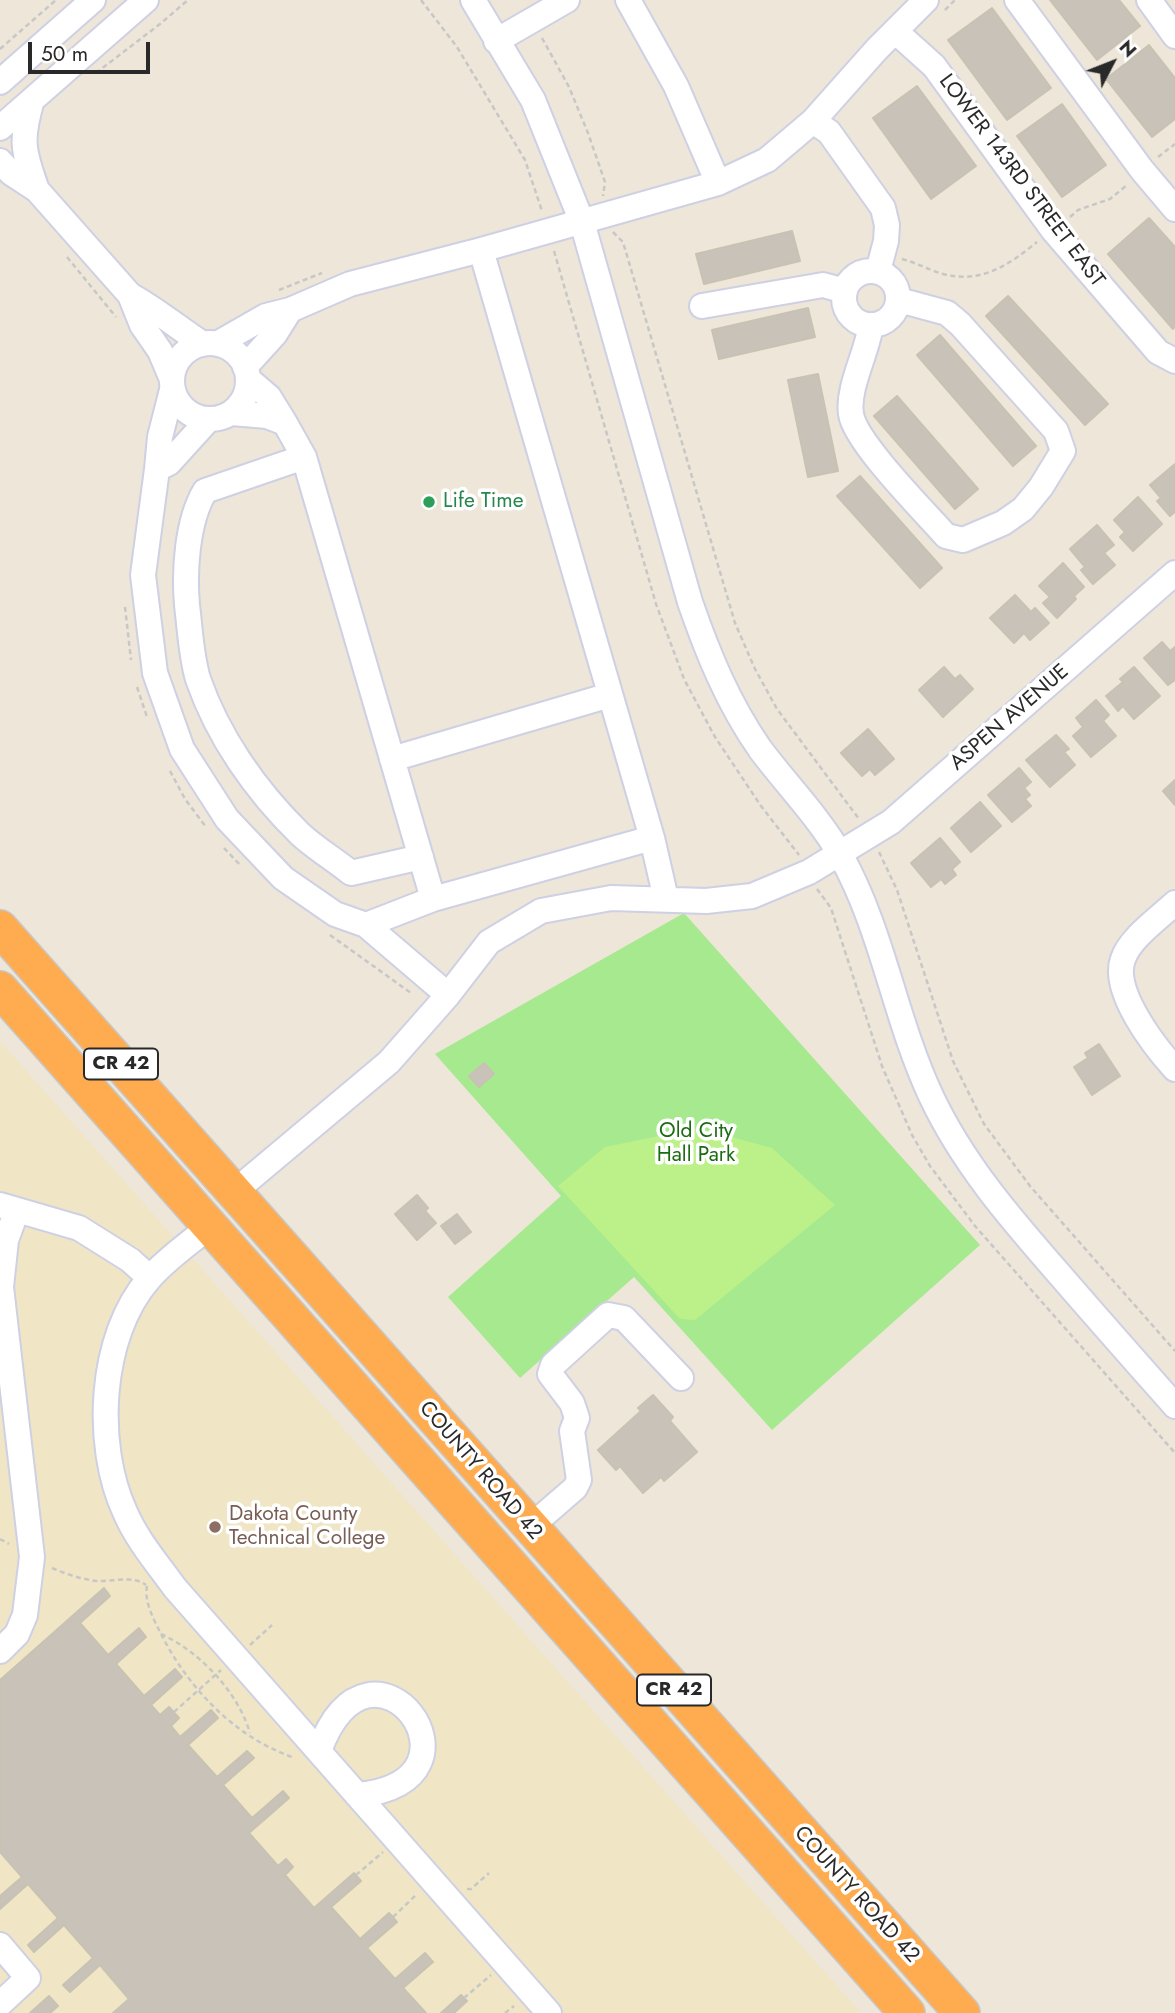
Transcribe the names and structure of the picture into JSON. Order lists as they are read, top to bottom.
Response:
{
  "streets": {
    "highway": ["CR 42", "COUNTY ROAD 42"],
    "street": ["LOWER 143RD STREET EAST", "ASPEN AVENUE"]
  },
  "crossings": [
    ["ASPEN AVENUE", "COUNTY ROAD 42"]
  ],
  "parks": ["Old City Hall Park"],
  "places": ["Life Time", "Dakota County Technical College"],
  "scale_bar": "50 m",
  "north": "top right"
}
